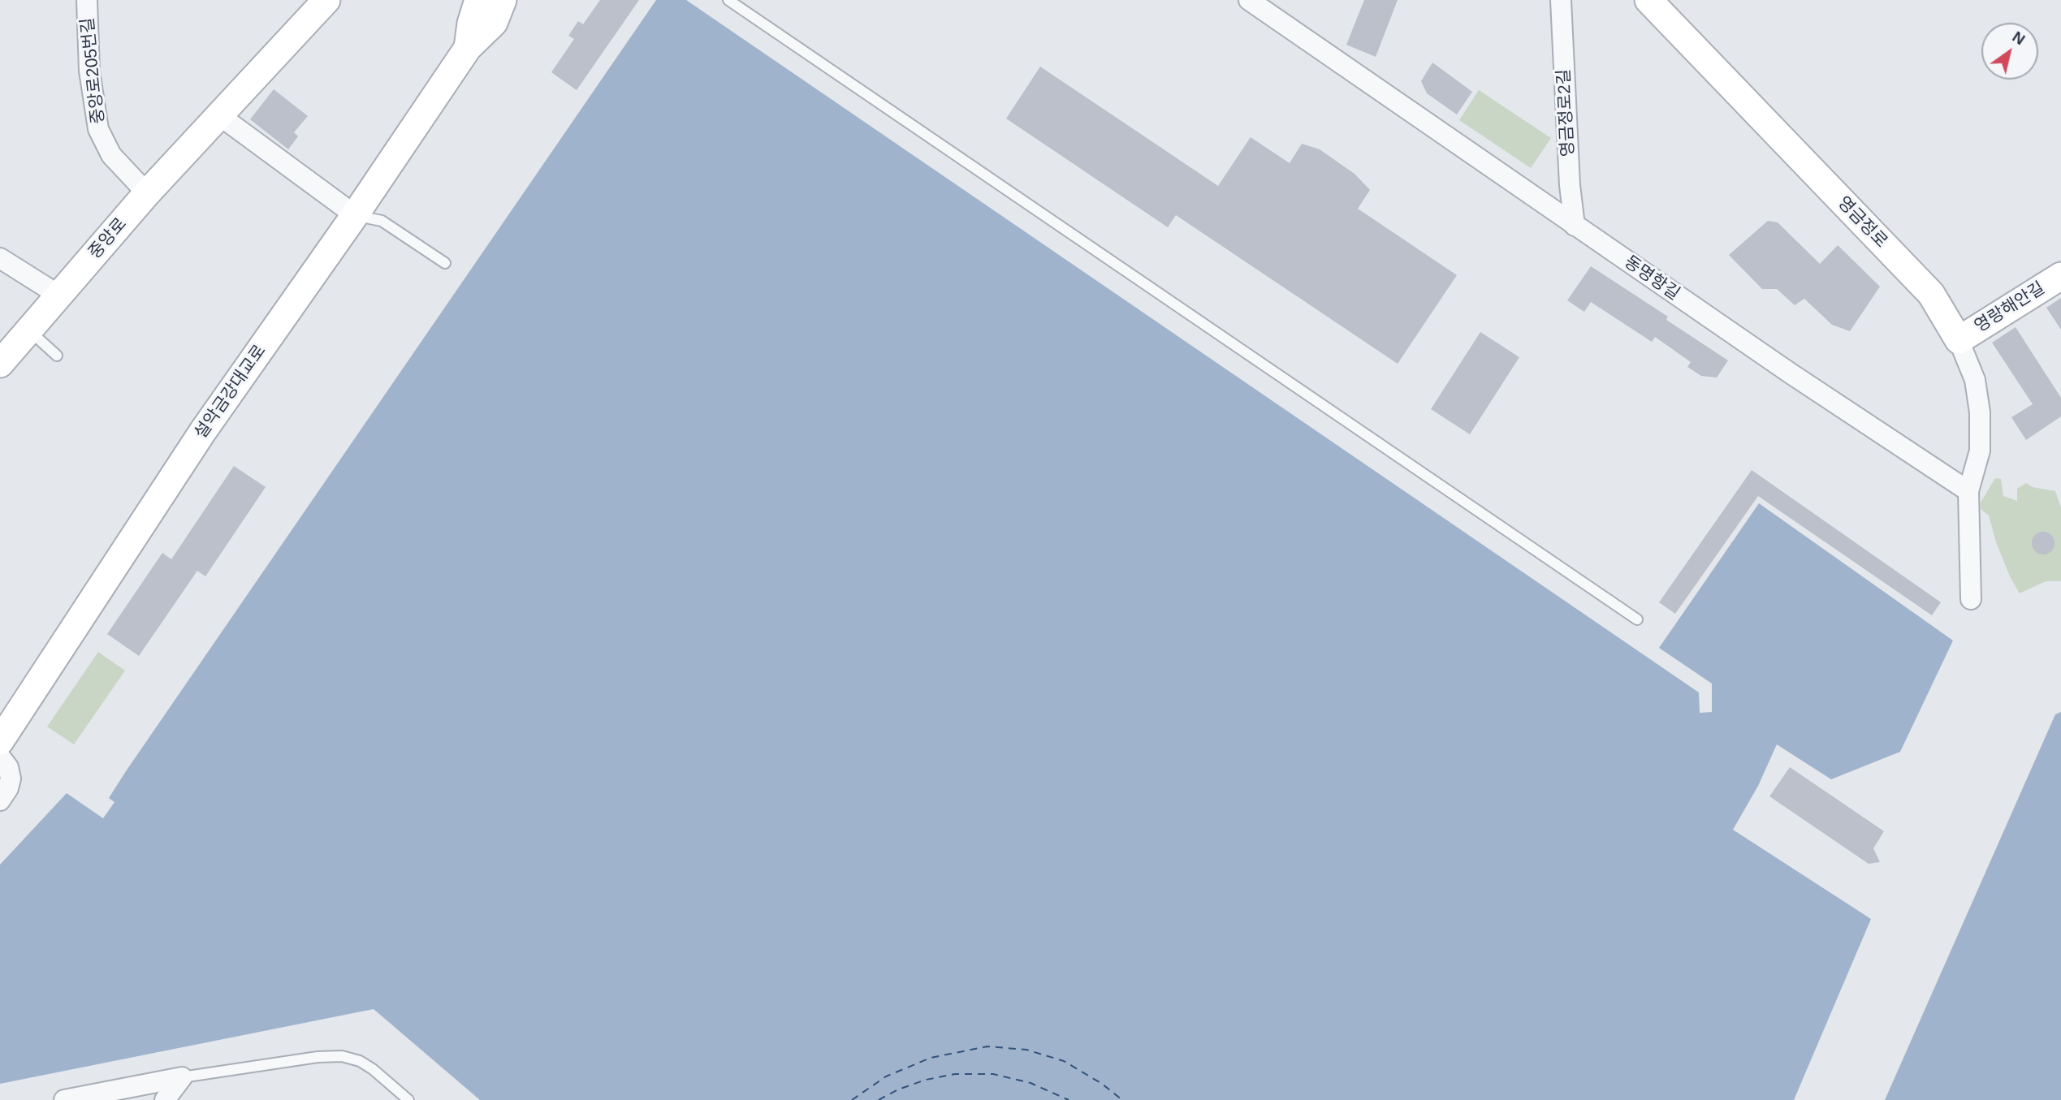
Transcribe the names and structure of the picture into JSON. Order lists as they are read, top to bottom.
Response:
{
  "streets": {
    "street": [
      "중앙로205번길",
      "영금정로2길",
      "영금정로",
      "중앙로",
      "동명항길",
      "영랑해안길",
      "설악금강대교로"
    ]
  },
  "crossings": [
    ["중앙로205번길", "중앙로"],
    ["영금정로2길", "동명항길"],
    ["영금정로", "동명항길"],
    ["영금정로", "영랑해안길"]
  ],
  "north": "top right"
}
